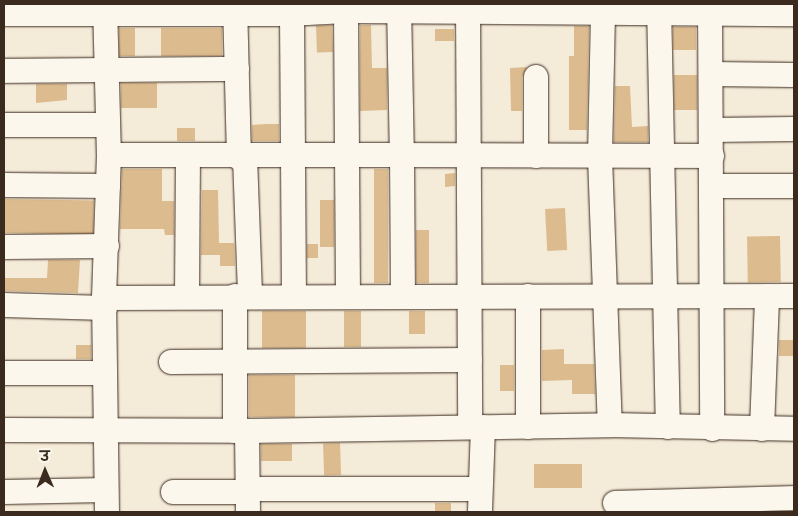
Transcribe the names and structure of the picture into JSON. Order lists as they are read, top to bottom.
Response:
{
  "north": "top"
}
